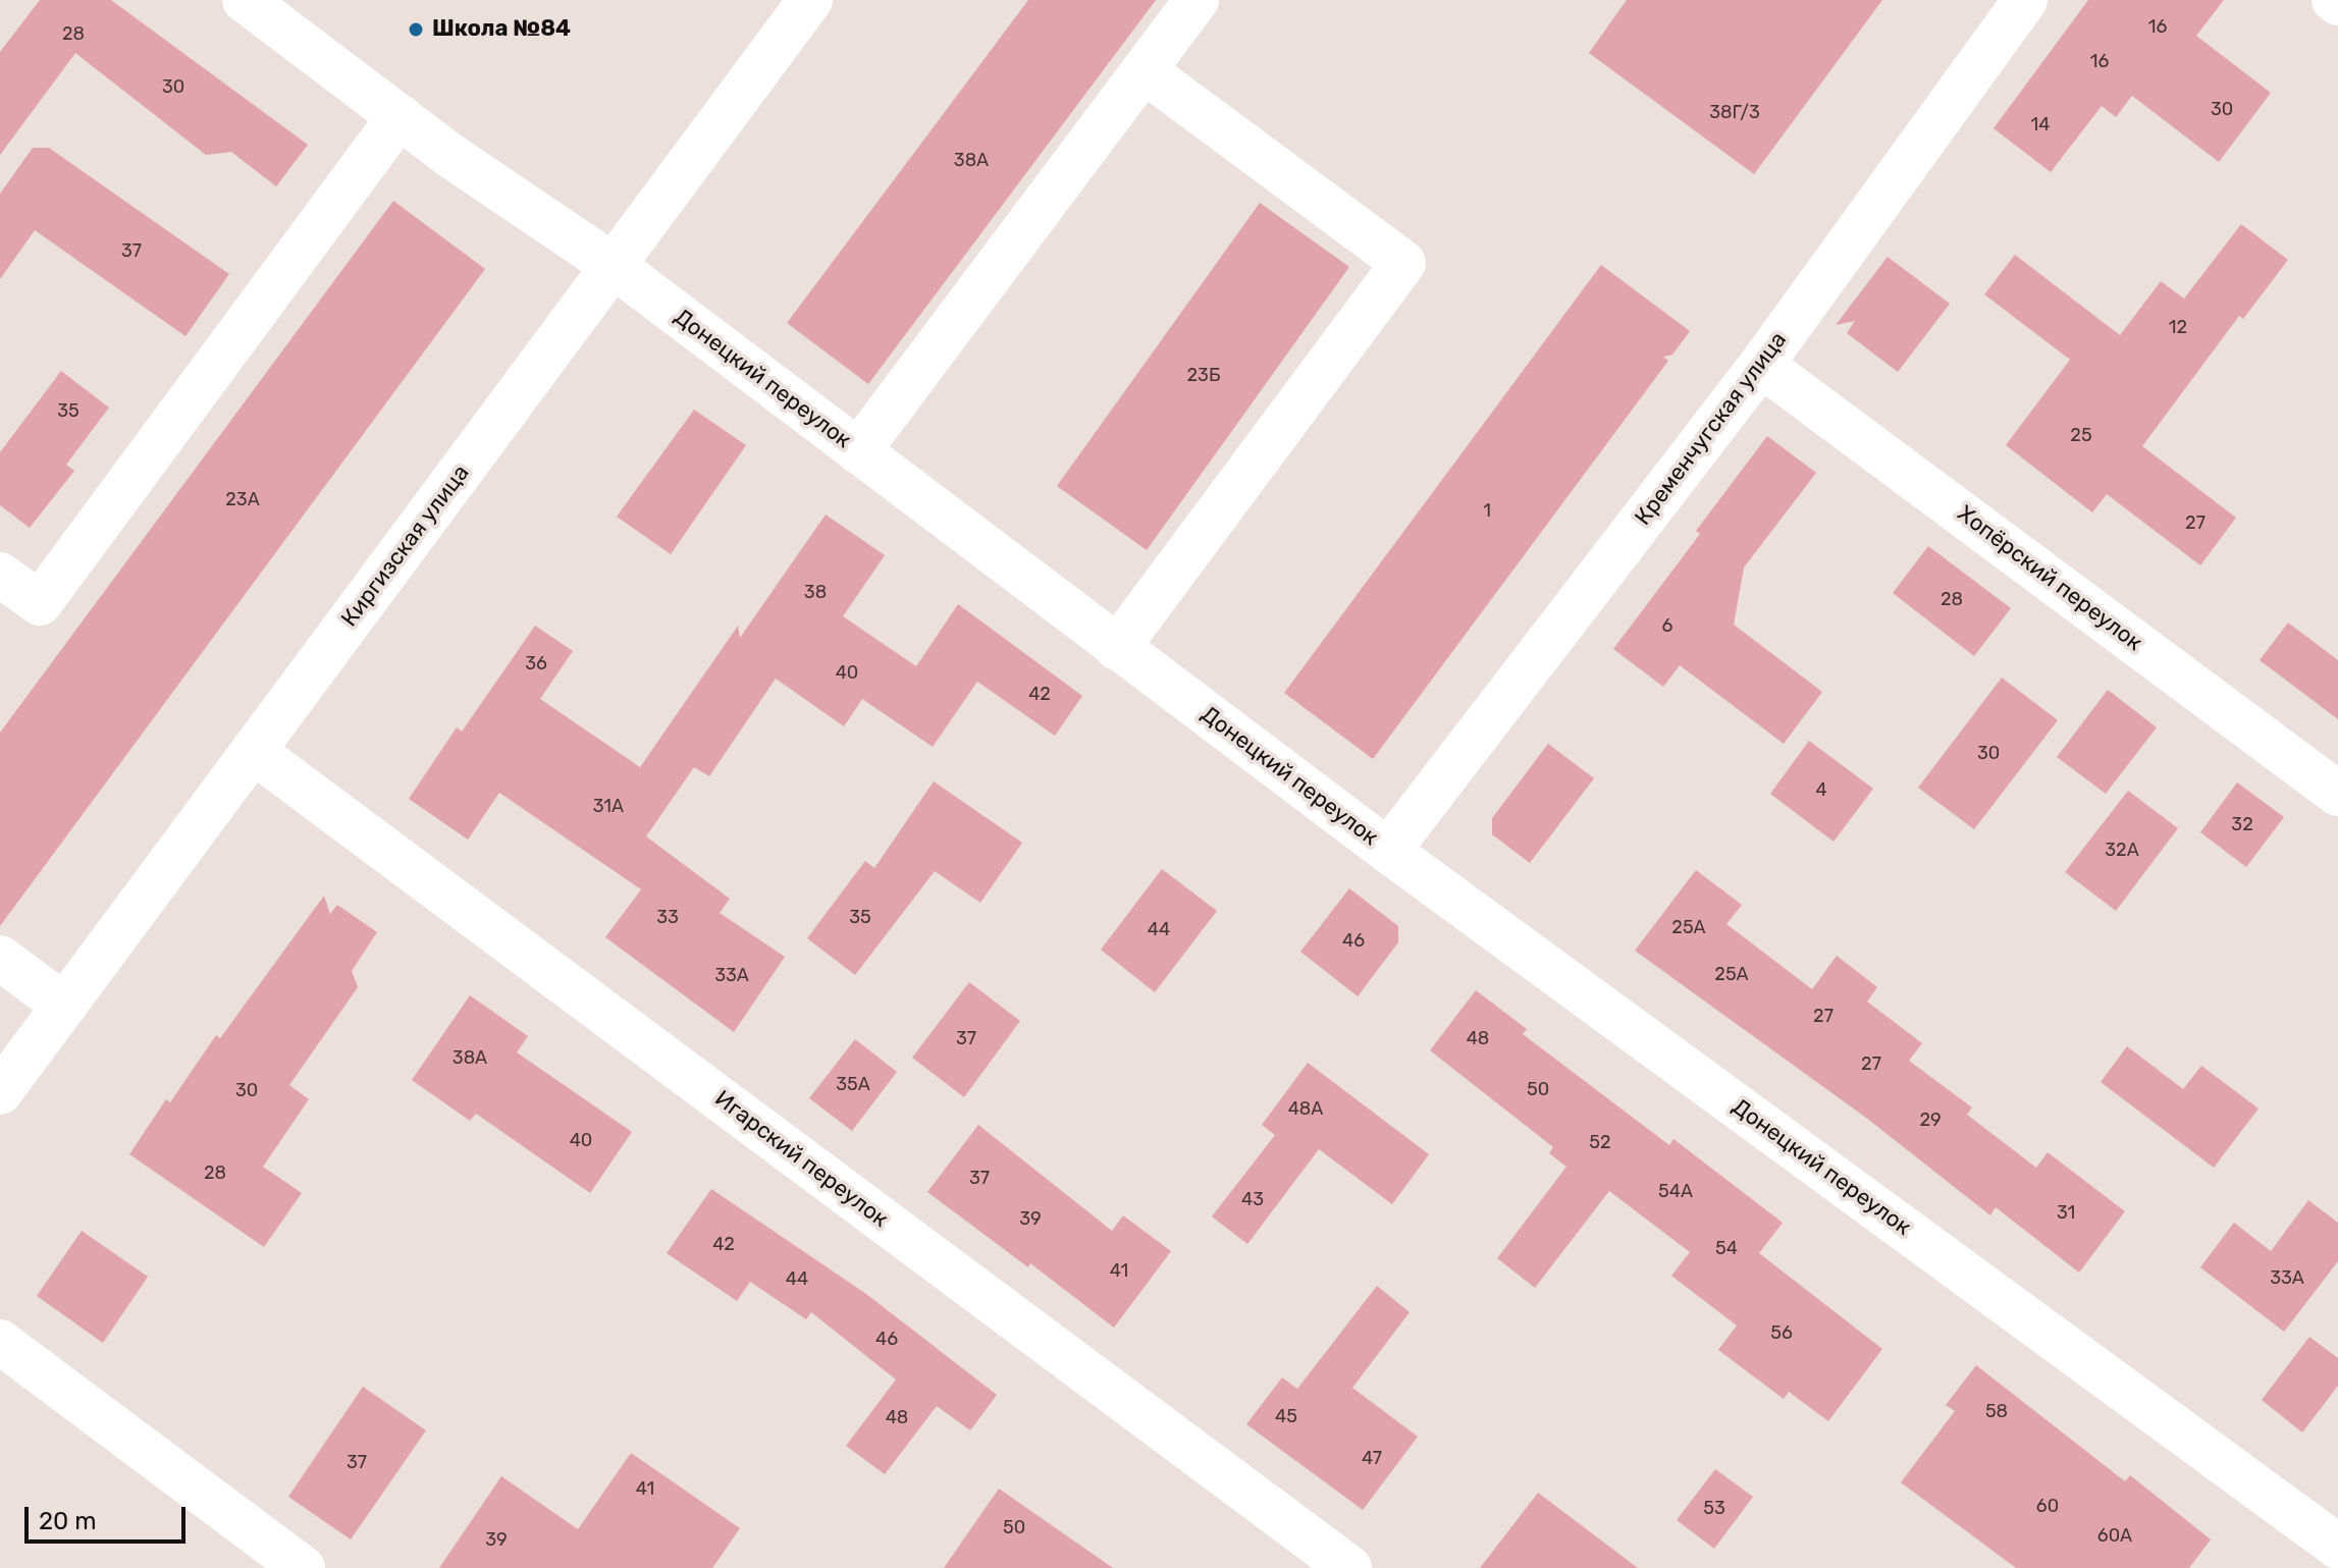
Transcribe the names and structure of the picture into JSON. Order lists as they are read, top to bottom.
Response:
{
  "streets": {
    "street": [
      "Донецкий переулок",
      "Кременчугская улица",
      "Киргизская улица",
      "Хопёрский переулок",
      "Игарский переулок"
    ]
  },
  "crossings": [
    ["Донецкий переулок", "Кременчугская улица"],
    ["Донецкий переулок", "Киргизская улица"],
    ["Кременчугская улица", "Хопёрский переулок"],
    ["Киргизская улица", "Игарский переулок"]
  ],
  "places": ["Школа №84"],
  "house_numbers": [
    "16",
    "28",
    "16",
    "30",
    "30",
    "38Г/3",
    "14",
    "38А",
    "37",
    "12",
    "23Б",
    "35",
    "25",
    "23А",
    "1",
    "27",
    "38",
    "28",
    "6",
    "36",
    "40",
    "42",
    "30",
    "4",
    "31А",
    "32",
    "32А",
    "33",
    "35",
    "25А",
    "44",
    "46",
    "25А",
    "33А",
    "27",
    "37",
    "48",
    "38А",
    "27",
    "35А",
    "50",
    "30",
    "48А",
    "29",
    "40",
    "52",
    "28",
    "37",
    "54А",
    "43",
    "31",
    "39",
    "42",
    "54",
    "41",
    "33А",
    "44",
    "56",
    "46",
    "58",
    "45",
    "48",
    "47",
    "37",
    "41",
    "60",
    "53",
    "50",
    "60А",
    "39"
  ],
  "scale_bar": "20 m"
}
